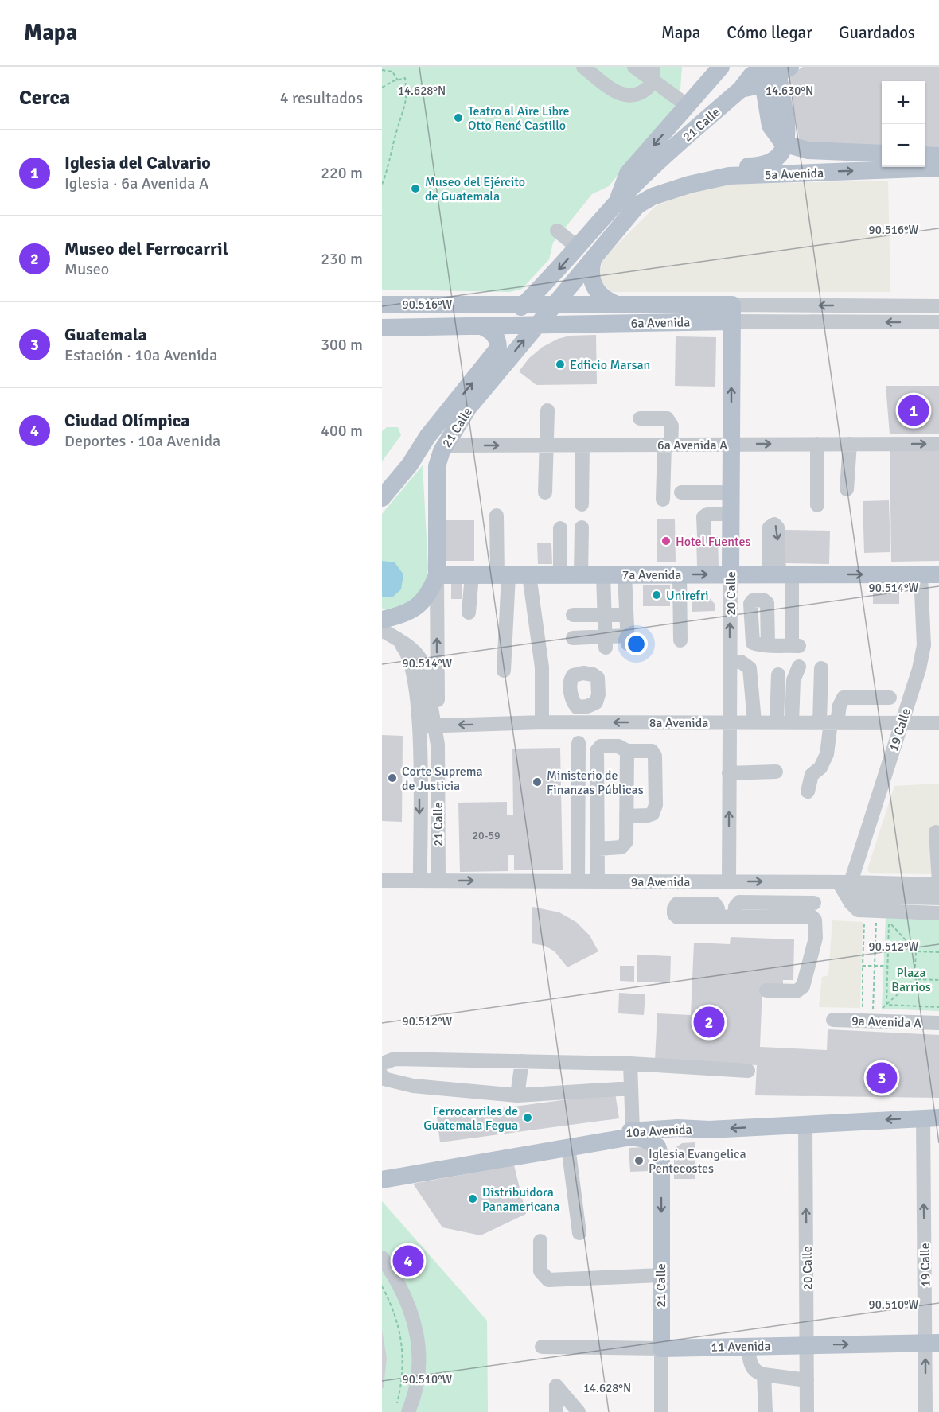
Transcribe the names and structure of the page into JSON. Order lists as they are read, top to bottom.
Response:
{
  "streets": {
    "main road": [
      "21 Calle",
      "5a Avenida",
      "6a Avenida",
      "7a Avenida",
      "20 Calle",
      "10a Avenida",
      "11 Avenida"
    ],
    "street": [
      "6a Avenida A",
      "8a Avenida",
      "19 Calle",
      "9a Avenida",
      "9a Avenida A"
    ]
  },
  "crossings": [
    ["21 Calle", "5a Avenida"],
    ["21 Calle", "6a Avenida"],
    ["21 Calle", "6a Avenida A"],
    ["21 Calle", "7a Avenida"],
    ["21 Calle", "8a Avenida"],
    ["21 Calle", "9a Avenida"],
    ["21 Calle", "10a Avenida"],
    ["21 Calle", "11 Avenida"],
    ["6a Avenida", "20 Calle"],
    ["6a Avenida A", "20 Calle"],
    ["7a Avenida", "20 Calle"],
    ["7a Avenida", "19 Calle"],
    ["20 Calle", "8a Avenida"],
    ["20 Calle", "9a Avenida"],
    ["20 Calle", "10a Avenida"],
    ["20 Calle", "11 Avenida"],
    ["8a Avenida", "19 Calle"],
    ["19 Calle", "9a Avenida"],
    ["19 Calle", "10a Avenida"],
    ["19 Calle", "11 Avenida"]
  ],
  "one_way": [
    "5a Avenida",
    "6a Avenida",
    "6a Avenida A",
    "7a Avenida",
    "20 Calle",
    "8a Avenida",
    "19 Calle"
  ],
  "parks": ["Plaza Barrios"],
  "places": [
    "Teatro al Aire Libre Otto René Castillo",
    "Museo del Ejército de Guatemala",
    "Edficio Marsan",
    "Hotel Fuentes",
    "Unirefri",
    "Corte Suprema de Justicia",
    "Ministerio de Finanzas Públicas",
    "Ferrocarriles de Guatemala Fegua",
    "Iglesia Evangelica Pentecostes",
    "Distribuidora Panamericana"
  ],
  "house_numbers": ["20-59"],
  "page": {
    "header": "Mapa",
    "nav": ["Mapa", "Cómo llegar", "Guardados"],
    "heading": ["Cerca", "4 resultados"],
    "map_buttons": ["+", "−"],
    "list": [
      {
        "mark": "1",
        "name": "Iglesia del Calvario",
        "note": "Iglesia · 6a Avenida A",
        "value": "220 m"
      },
      {
        "mark": "2",
        "name": "Museo del Ferrocarril",
        "note": "Museo",
        "value": "230 m"
      },
      {
        "mark": "3",
        "name": "Guatemala",
        "note": "Estación · 10a Avenida",
        "value": "300 m"
      },
      {
        "mark": "4",
        "name": "Ciudad Olímpica",
        "note": "Deportes · 10a Avenida",
        "value": "400 m"
      }
    ],
    "pins": [
      "1",
      "2",
      "3",
      "4"
    ]
  },
  "coordinates": [
    "14.628°N",
    "14.630°N",
    "90.516°W",
    "90.514°W",
    "90.512°W",
    "90.510°W"
  ]
}
